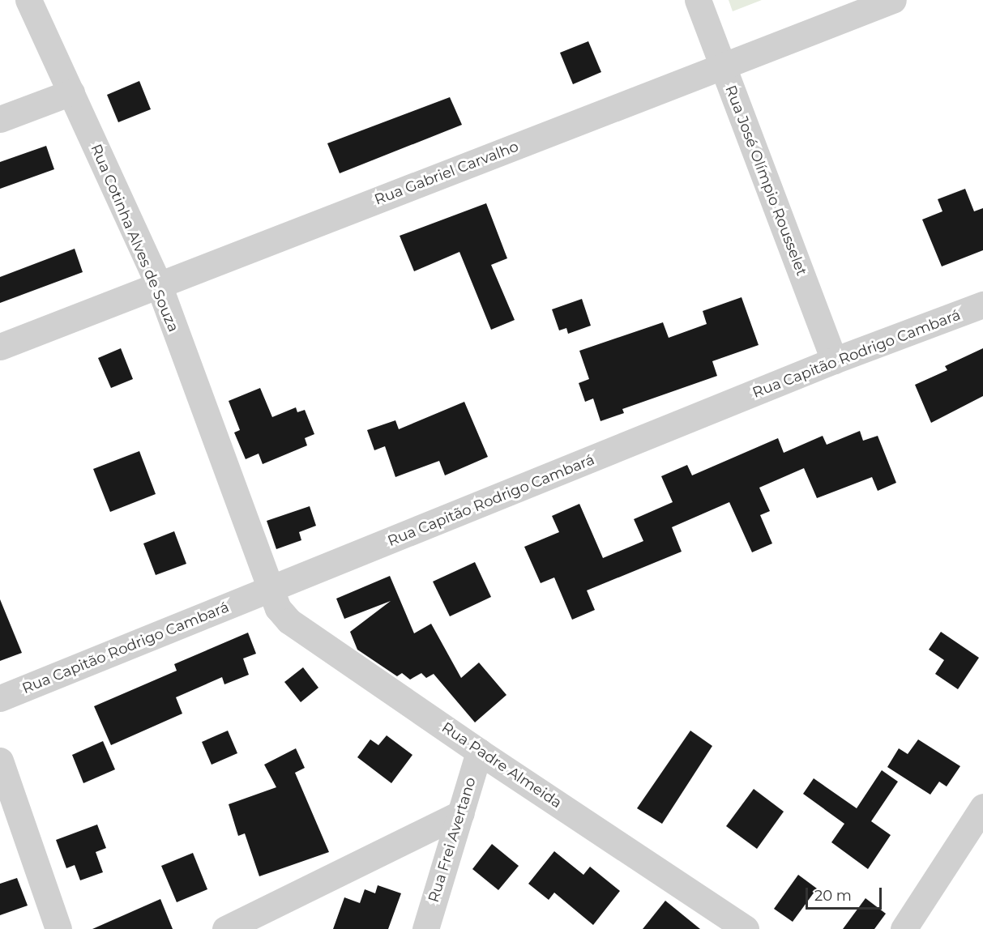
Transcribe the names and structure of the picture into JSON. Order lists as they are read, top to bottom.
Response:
{
  "streets": {
    "street": [
      "Rua Gabriel Carvalho",
      "Rua José Olímpio Rousselet",
      "Rua Cotinha Alves de Souza",
      "Rua Capitão Rodrigo Cambará",
      "Rua Padre Almeida",
      "Rua Frei Avertano"
    ]
  },
  "crossings": [
    ["Rua Gabriel Carvalho", "Rua José Olímpio Rousselet"],
    ["Rua Gabriel Carvalho", "Rua Cotinha Alves de Souza"],
    ["Rua José Olímpio Rousselet", "Rua Capitão Rodrigo Cambará"],
    ["Rua Cotinha Alves de Souza", "Rua Capitão Rodrigo Cambará"],
    ["Rua Cotinha Alves de Souza", "Rua Padre Almeida"],
    ["Rua Capitão Rodrigo Cambará", "Rua Padre Almeida"],
    ["Rua Padre Almeida", "Rua Frei Avertano"]
  ],
  "scale_bar": "20 m"
}
